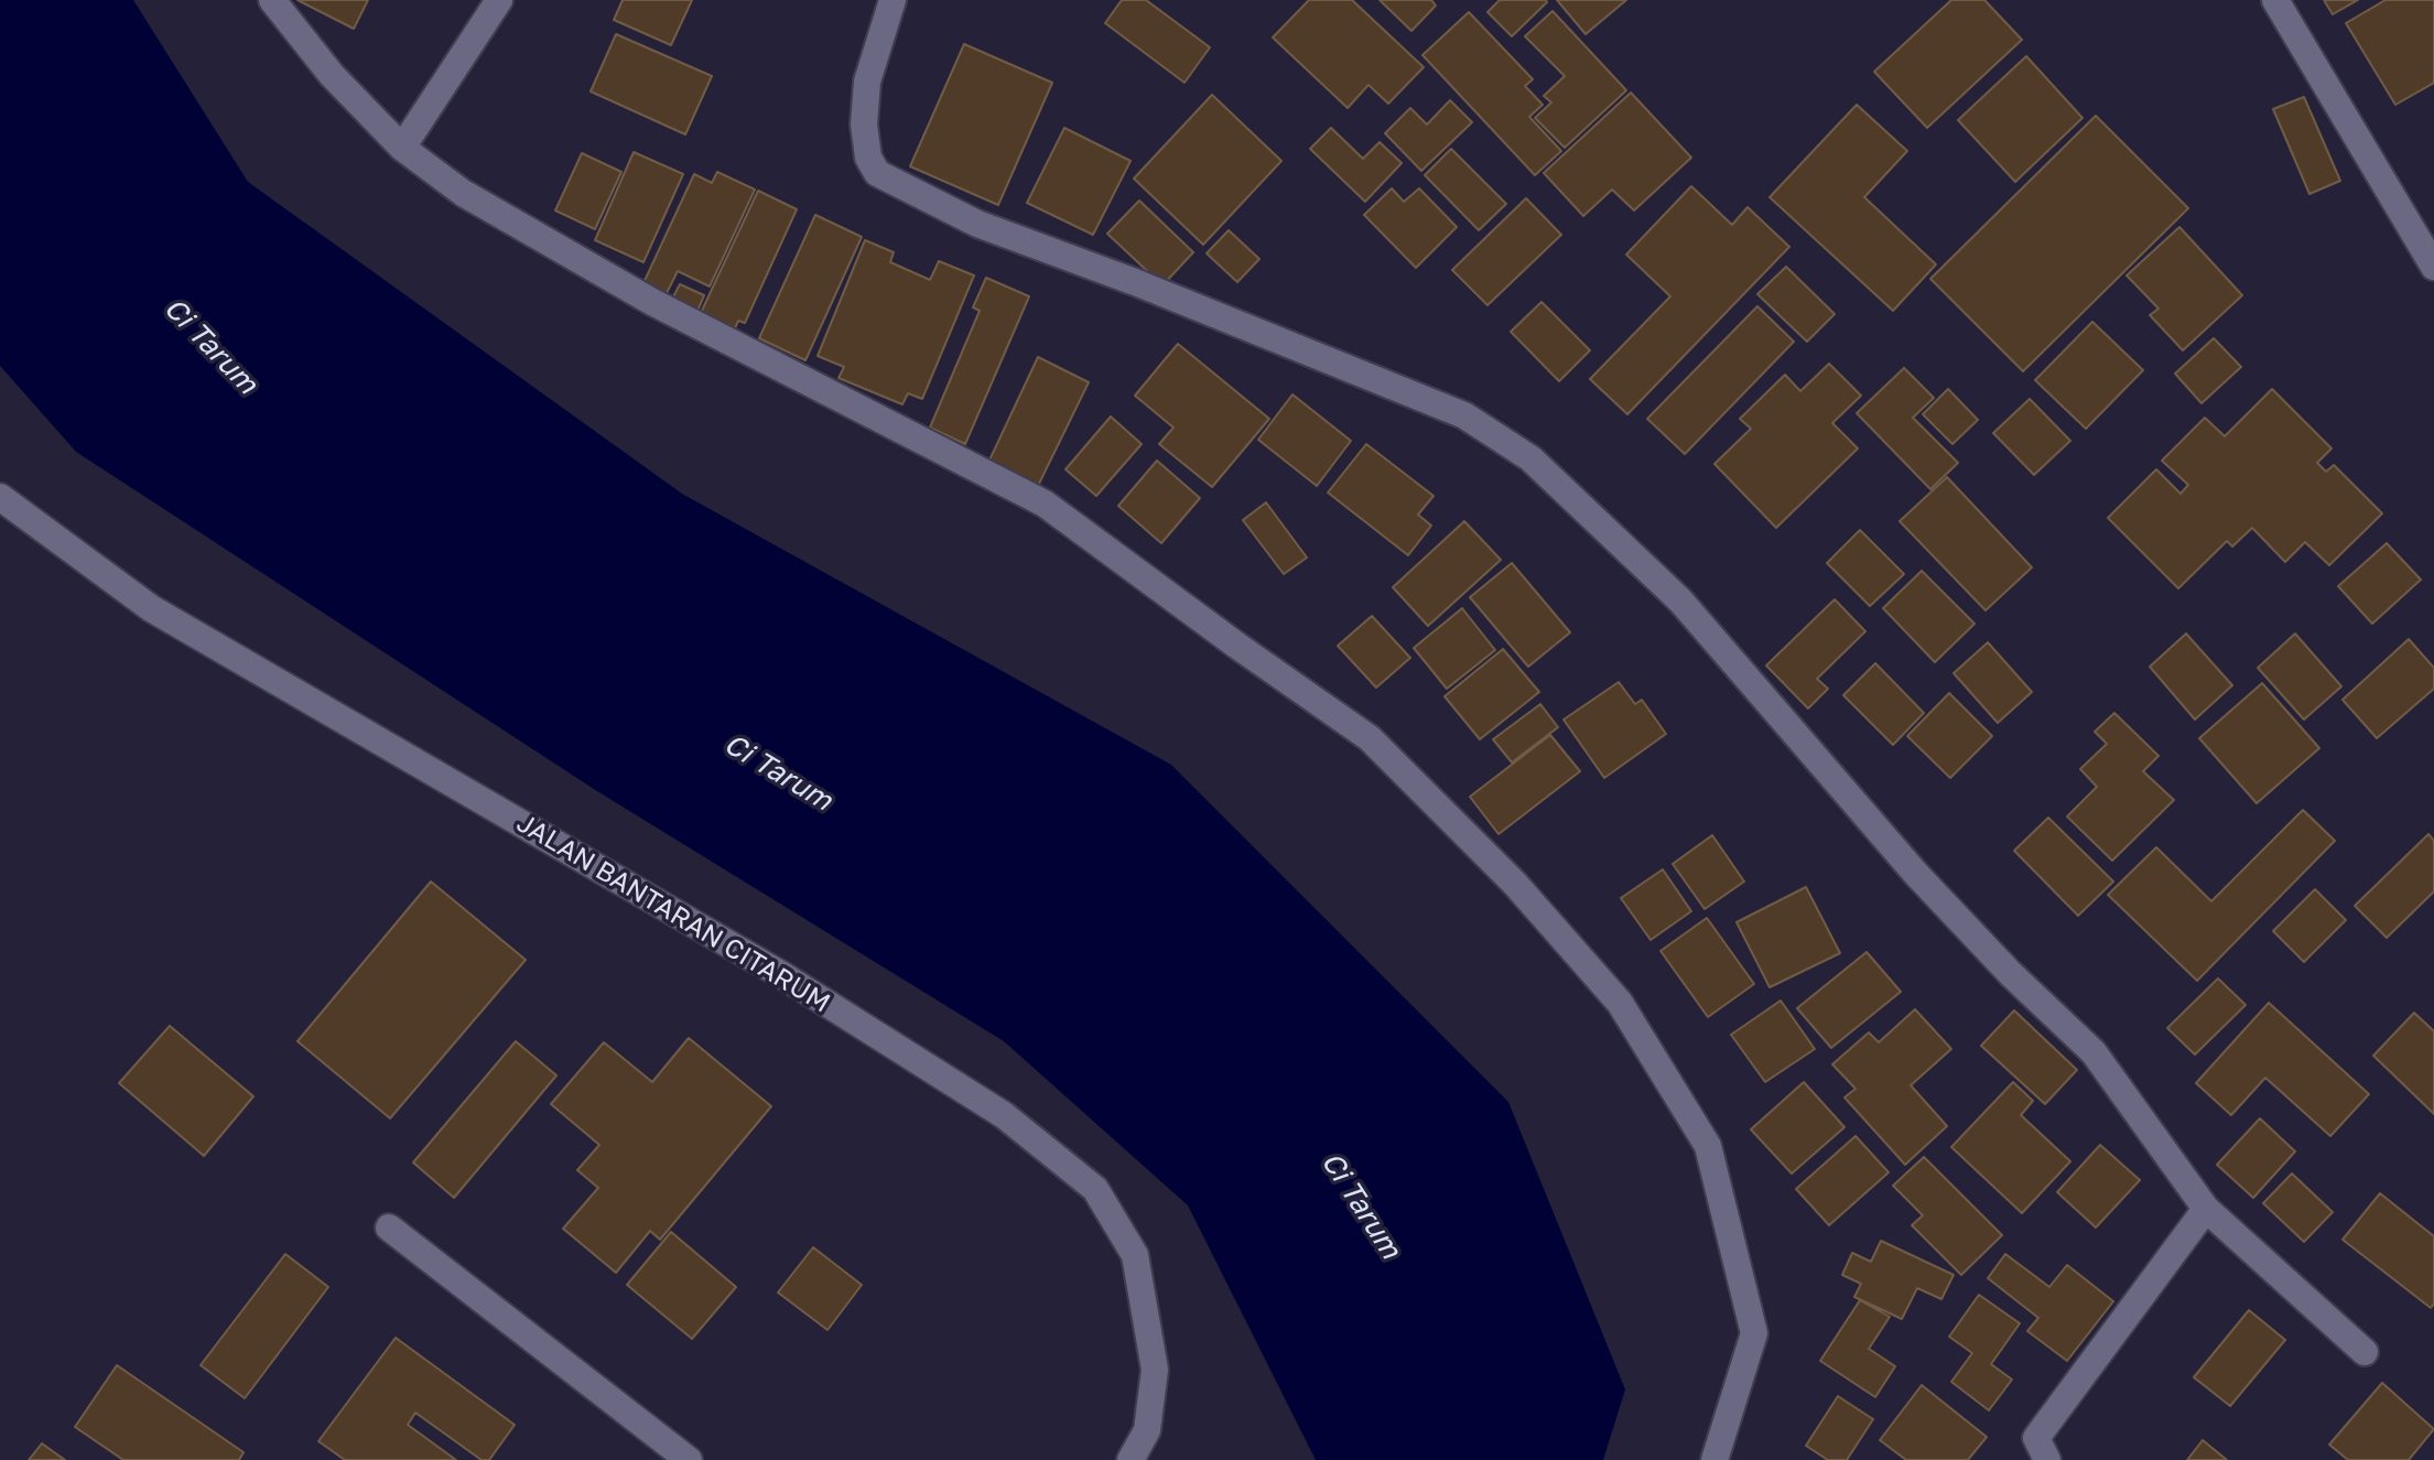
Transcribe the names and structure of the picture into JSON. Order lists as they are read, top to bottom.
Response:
{
  "streets": {
    "street": ["JALAN BANTARAN CITARUM"]
  },
  "water": ["Ci Tarum"]
}
